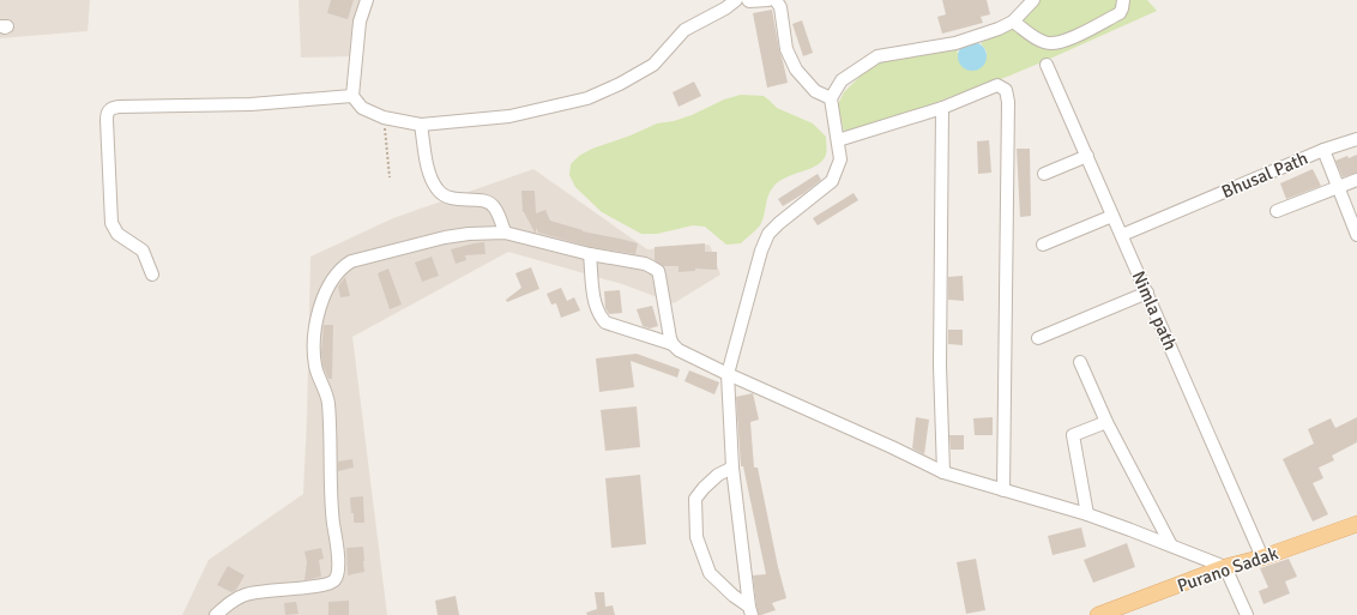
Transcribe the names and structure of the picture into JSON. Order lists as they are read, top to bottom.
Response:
{
  "streets": {
    "main road": ["Purano Sadak"],
    "street": ["Bhusal Path", "Nimla path"]
  },
  "crossings": [
    ["Bhusal Path", "Nimla path"],
    ["Nimla path", "Purano Sadak"]
  ]
}
